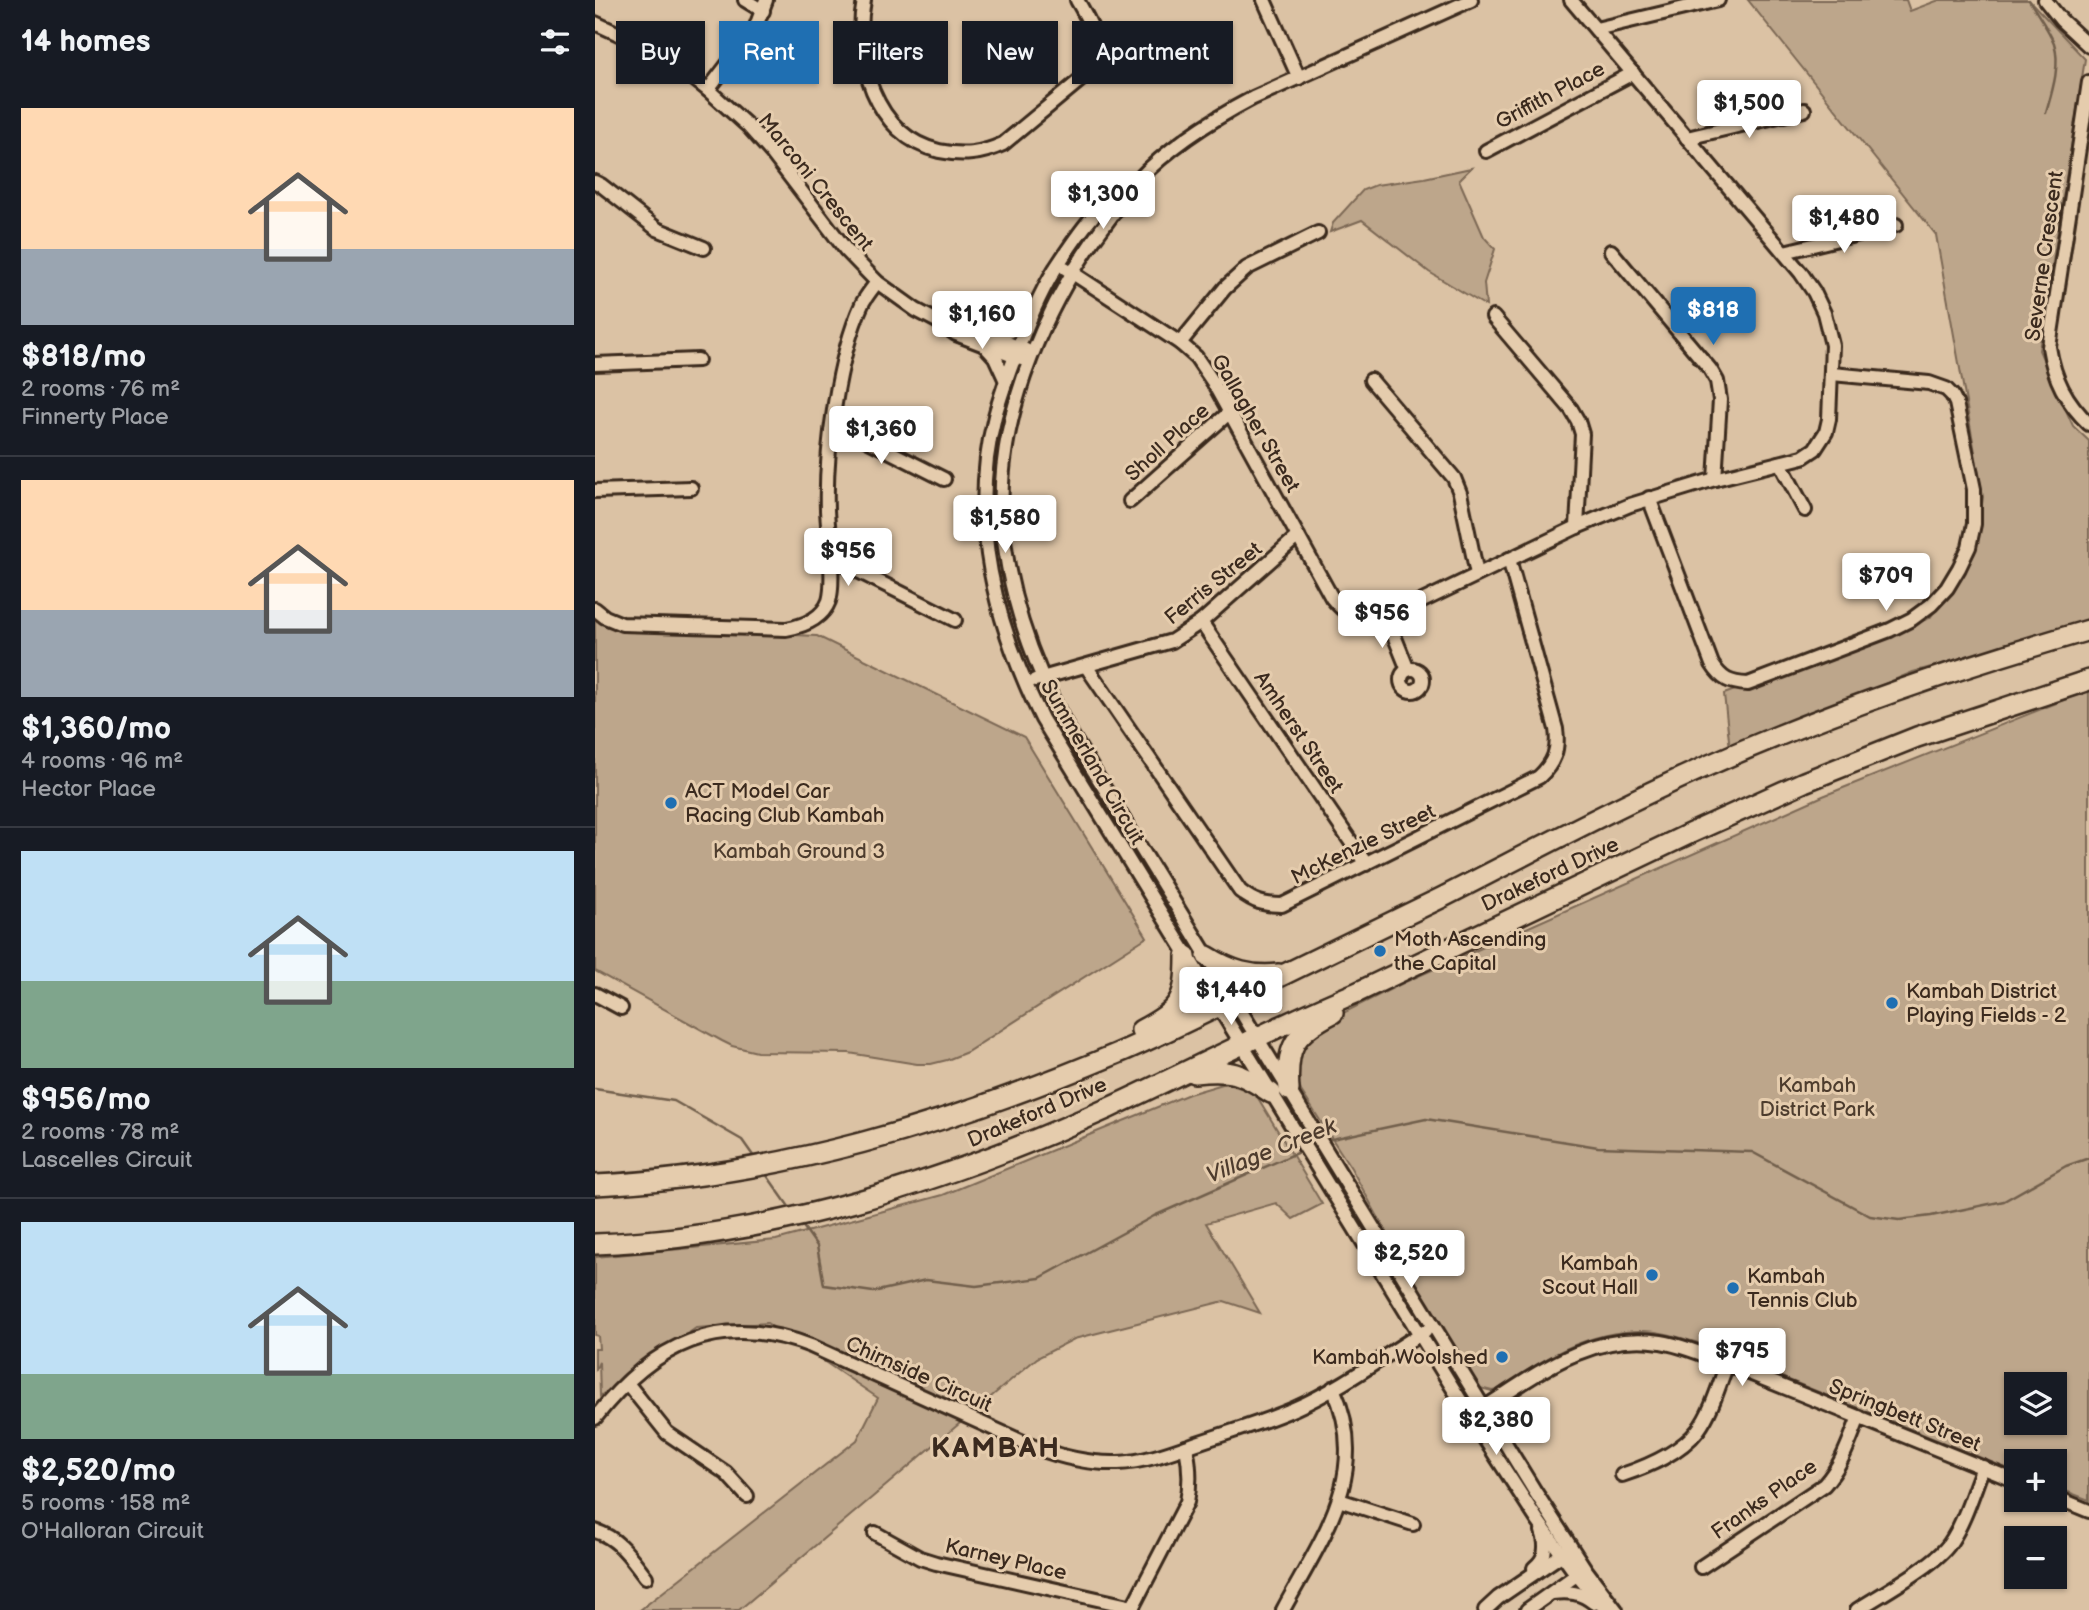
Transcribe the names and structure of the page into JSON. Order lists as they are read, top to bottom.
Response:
{
  "streets": {
    "highway": ["Drakeford Drive"],
    "street": [
      "Griffith Place",
      "Marconi Crescent",
      "Severne Crescent",
      "Gallagher Street",
      "Sholl Place",
      "Ferris Street",
      "Amherst Street",
      "Summerland Circuit",
      "McKenzie Street",
      "Chirnside Circuit",
      "Springbett Street",
      "Franks Place",
      "Karney Place"
    ]
  },
  "crossings": [
    ["Griffith Place", "Gallagher Street"],
    ["Marconi Crescent", "Summerland Circuit"],
    ["Gallagher Street", "Sholl Place"],
    ["Gallagher Street", "Ferris Street"],
    ["Gallagher Street", "Summerland Circuit"],
    ["Gallagher Street", "McKenzie Street"],
    ["Ferris Street", "Amherst Street"],
    ["Ferris Street", "Summerland Circuit"],
    ["Ferris Street", "McKenzie Street"],
    ["Amherst Street", "McKenzie Street"],
    ["Summerland Circuit", "Drakeford Drive"],
    ["Springbett Street", "Franks Place"]
  ],
  "districts": ["KAMBAH"],
  "water": ["Village Creek"],
  "parks": ["Kambah Ground 3", "Kambah District Park"],
  "places": [
    "ACT Model Car Racing Club Kambah",
    "Moth Ascending the Capital",
    "Kambah District Playing Fields - 2",
    "Kambah Scout Hall",
    "Kambah Tennis Club",
    "Kambah Woolshed"
  ],
  "page": {
    "heading": "14 homes",
    "chip": [
      "Buy",
      "Rent",
      "Filters",
      "New",
      "Apartment"
    ],
    "price": [
      "$1,500",
      "$1,300",
      "$1,480",
      "$818",
      "$1,160",
      "$1,360",
      "$1,580",
      "$956",
      "$709",
      "$956",
      "$1,440",
      "$2,520",
      "$795",
      "$2,380"
    ],
    "list": [
      {
        "name": "$818/mo",
        "note": "2 rooms · 76 m² · Finnerty Place"
      },
      {
        "name": "$1,360/mo",
        "note": "4 rooms · 96 m² · Hector Place"
      },
      {
        "name": "$956/mo",
        "note": "2 rooms · 78 m² · Lascelles Circuit"
      },
      {
        "name": "$2,520/mo",
        "note": "5 rooms · 158 m² · O'Halloran Circuit"
      }
    ],
    "map_buttons": ["+", "−"]
  }
}
